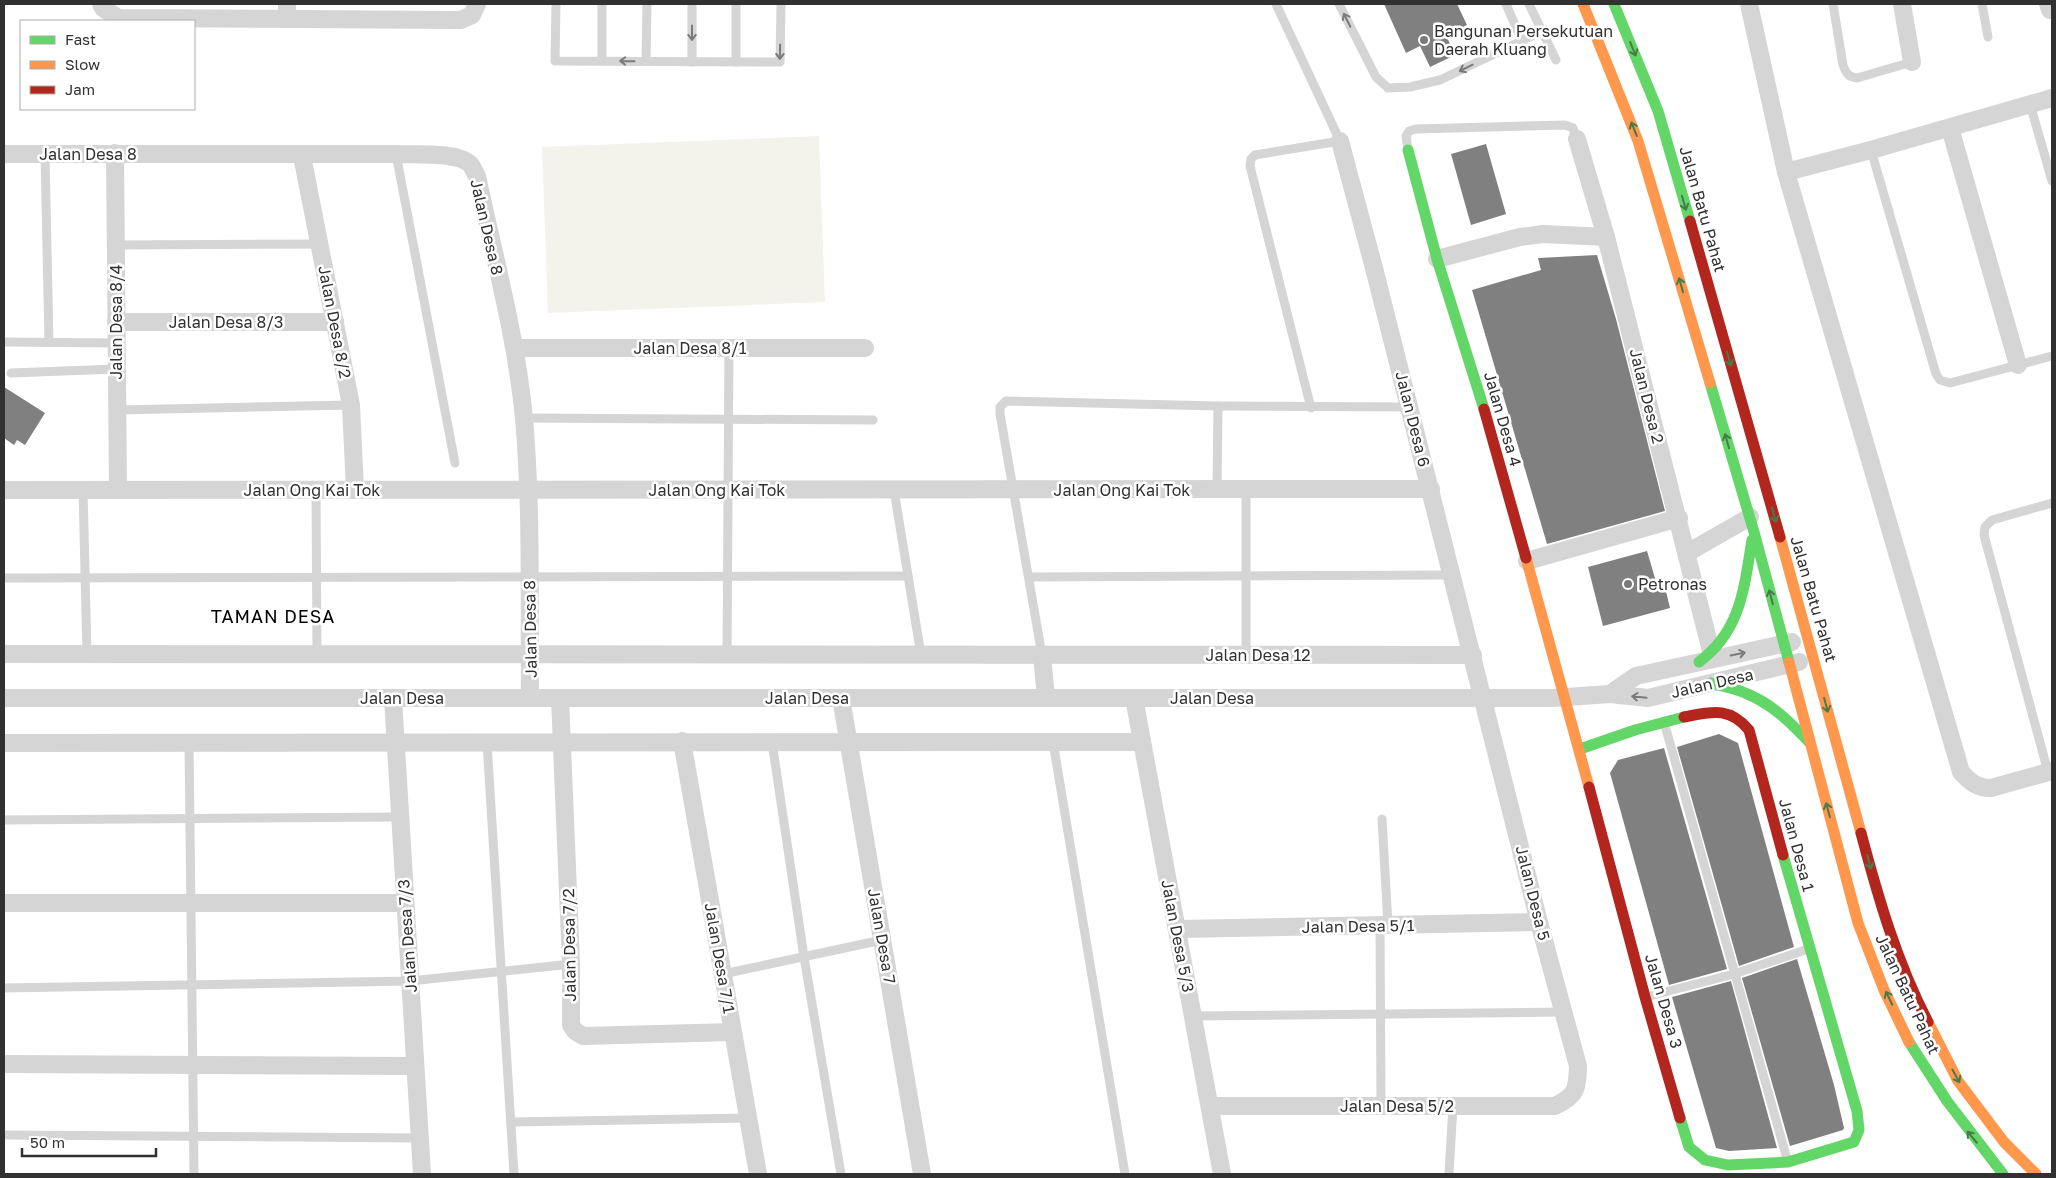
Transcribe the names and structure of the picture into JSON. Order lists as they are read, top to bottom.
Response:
{
  "streets": {
    "main road": [
      "Jalan Batu Pahat",
      "Jalan Desa 4",
      "Jalan Desa 1",
      "Jalan Desa 3"
    ],
    "street": [
      "Jalan Desa 8",
      "Jalan Desa 8/4",
      "Jalan Desa 8/3",
      "Jalan Desa 8/2",
      "Jalan Desa 8/1",
      "Jalan Desa 2",
      "Jalan Desa 6",
      "Jalan Ong Kai Tok",
      "Jalan Desa 12",
      "Jalan Desa",
      "Jalan Desa 5",
      "Jalan Desa 5/1",
      "Jalan Desa 7/3",
      "Jalan Desa 7",
      "Jalan Desa 5/3",
      "Jalan Desa 7/2",
      "Jalan Desa 7/1",
      "Jalan Desa 5/2"
    ]
  },
  "crossings": [
    ["Jalan Desa 8", "Jalan Desa 8/4"],
    ["Jalan Desa 8", "Jalan Desa 8/2"],
    ["Jalan Desa 8", "Jalan Desa 8/1"],
    ["Jalan Desa 8", "Jalan Ong Kai Tok"],
    ["Jalan Desa 8", "Jalan Desa"],
    ["Jalan Batu Pahat", "Jalan Desa"],
    ["Jalan Desa 8/4", "Jalan Desa 8/3"],
    ["Jalan Desa 8/4", "Jalan Ong Kai Tok"],
    ["Jalan Desa 8/3", "Jalan Desa 8/2"],
    ["Jalan Desa 8/2", "Jalan Ong Kai Tok"],
    ["Jalan Desa 2", "Jalan Desa"],
    ["Jalan Desa 6", "Jalan Ong Kai Tok"],
    ["Jalan Desa 6", "Jalan Desa 12"],
    ["Jalan Desa 6", "Jalan Desa"],
    ["Jalan Desa 6", "Jalan Desa 5"],
    ["Jalan Desa 4", "Jalan Desa"],
    ["Jalan Desa 4", "Jalan Desa 3"],
    ["Jalan Desa", "Jalan Desa 5"],
    ["Jalan Desa", "Jalan Desa 7/3"],
    ["Jalan Desa", "Jalan Desa 7"],
    ["Jalan Desa", "Jalan Desa 5/3"],
    ["Jalan Desa", "Jalan Desa 7/2"],
    ["Jalan Desa", "Jalan Desa 3"],
    ["Jalan Desa 1", "Jalan Desa 3"],
    ["Jalan Desa 5", "Jalan Desa 5/1"],
    ["Jalan Desa 5", "Jalan Desa 5/2"],
    ["Jalan Desa 5/1", "Jalan Desa 5/3"],
    ["Jalan Desa 5/3", "Jalan Desa 5/2"],
    ["Jalan Desa 7/2", "Jalan Desa 7/1"]
  ],
  "districts": ["TAMAN DESA"],
  "places": ["Bangunan Persekutuan Daerah Kluang", "Petronas"],
  "legend": ["Fast", "Slow", "Jam"],
  "scale_bar": "50 m"
}
